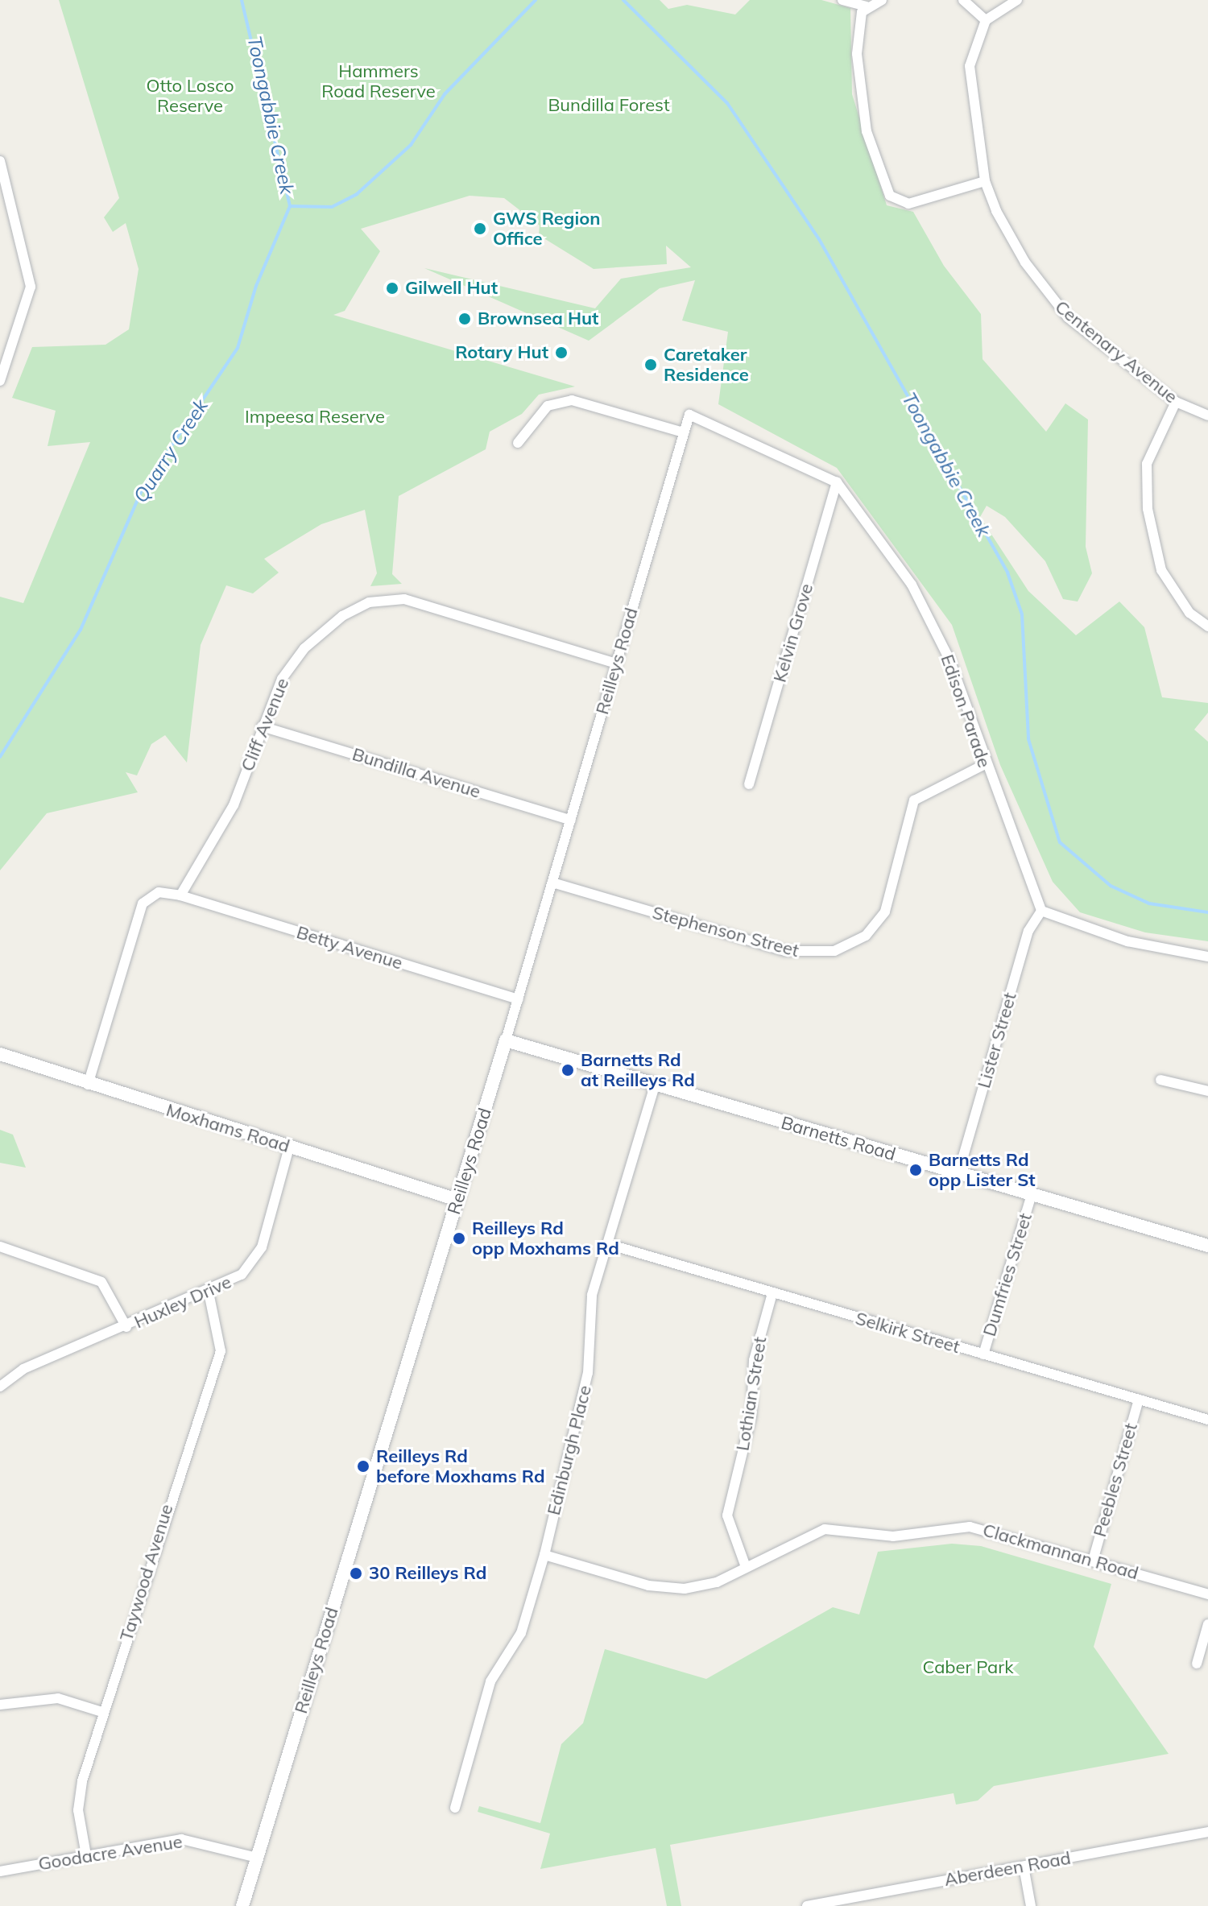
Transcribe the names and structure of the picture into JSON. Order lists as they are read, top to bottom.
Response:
{
  "streets": {
    "street": [
      "Centenary Avenue",
      "Kelvin Grove",
      "Reilleys Road",
      "Edison Parade",
      "Cliff Avenue",
      "Bundilla Avenue",
      "Stephenson Street",
      "Betty Avenue",
      "Lister Street",
      "Moxhams Road",
      "Barnetts Road",
      "Dumfries Street",
      "Huxley Drive",
      "Selkirk Street",
      "Lothian Street",
      "Edinburgh Place",
      "Peebles Street",
      "Clackmannan Road",
      "Taywood Avenue",
      "Goodacre Avenue",
      "Aberdeen Road"
    ]
  },
  "crossings": [
    ["Kelvin Grove", "Edison Parade"],
    ["Reilleys Road", "Edison Parade"],
    ["Reilleys Road", "Cliff Avenue"],
    ["Reilleys Road", "Bundilla Avenue"],
    ["Reilleys Road", "Stephenson Street"],
    ["Reilleys Road", "Betty Avenue"],
    ["Reilleys Road", "Moxhams Road"],
    ["Reilleys Road", "Barnetts Road"],
    ["Reilleys Road", "Goodacre Avenue"],
    ["Edison Parade", "Stephenson Street"],
    ["Edison Parade", "Lister Street"],
    ["Cliff Avenue", "Bundilla Avenue"],
    ["Cliff Avenue", "Betty Avenue"],
    ["Lister Street", "Barnetts Road"],
    ["Moxhams Road", "Huxley Drive"],
    ["Barnetts Road", "Dumfries Street"],
    ["Barnetts Road", "Edinburgh Place"],
    ["Dumfries Street", "Selkirk Street"],
    ["Huxley Drive", "Taywood Avenue"],
    ["Selkirk Street", "Lothian Street"],
    ["Selkirk Street", "Edinburgh Place"],
    ["Selkirk Street", "Peebles Street"],
    ["Lothian Street", "Clackmannan Road"],
    ["Edinburgh Place", "Clackmannan Road"],
    ["Peebles Street", "Clackmannan Road"],
    ["Taywood Avenue", "Goodacre Avenue"]
  ],
  "water": ["Toongabbie Creek", "Quarry Creek"],
  "parks": [
    "Hammers Road Reserve",
    "Otto Losco Reserve",
    "Bundilla Forest",
    "Impeesa Reserve",
    "Caber Park"
  ],
  "places": [
    "GWS Region Office",
    "Gilwell Hut",
    "Brownsea Hut",
    "Rotary Hut",
    "Caretaker Residence",
    "Barnetts Rd at Reilleys Rd",
    "Barnetts Rd opp Lister St",
    "Reilleys Rd opp Moxhams Rd",
    "Reilleys Rd before Moxhams Rd",
    "30 Reilleys Rd"
  ]
}
